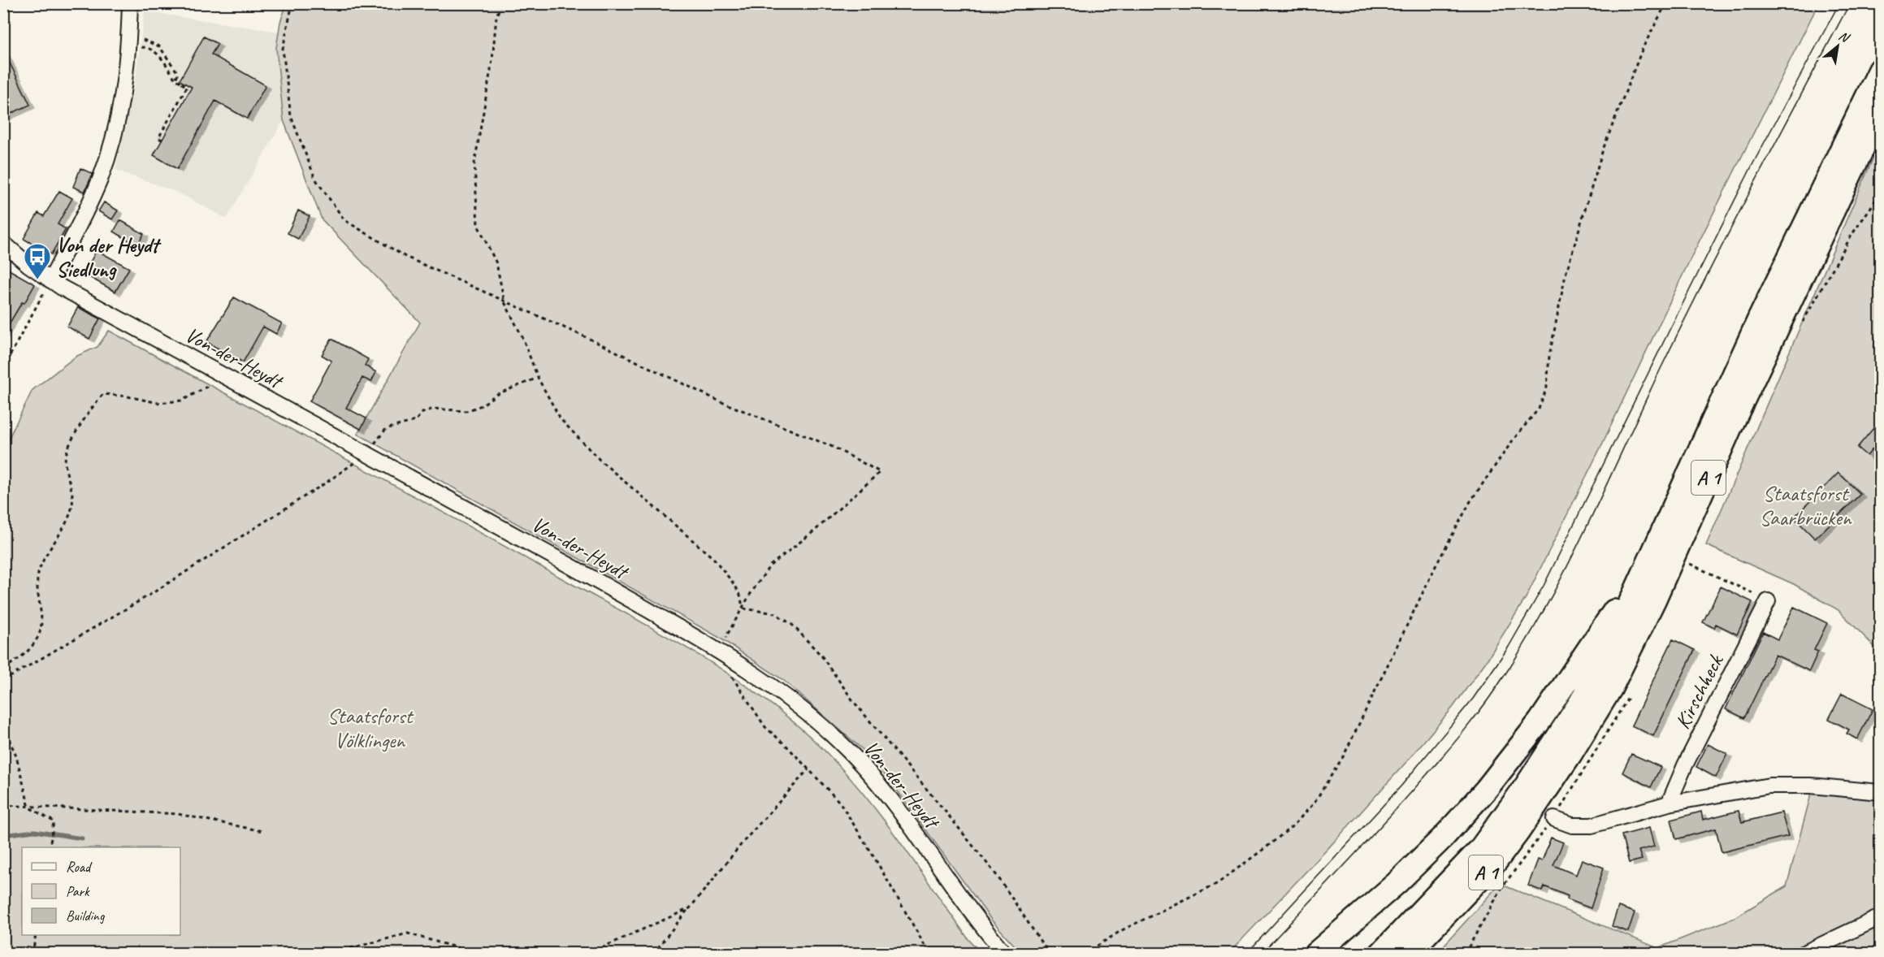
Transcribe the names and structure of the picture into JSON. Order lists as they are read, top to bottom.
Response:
{
  "streets": {
    "highway": ["A 1"],
    "street": ["Von-der-Heydt", "Kirschheck"]
  },
  "parks": ["Staatsforst Saarbrücken", "Staatsforst Völklingen"],
  "places": {
    "bus stop": ["Von der Heydt Siedlung"]
  },
  "legend": ["Road", "Park", "Building"],
  "north": "top right"
}
